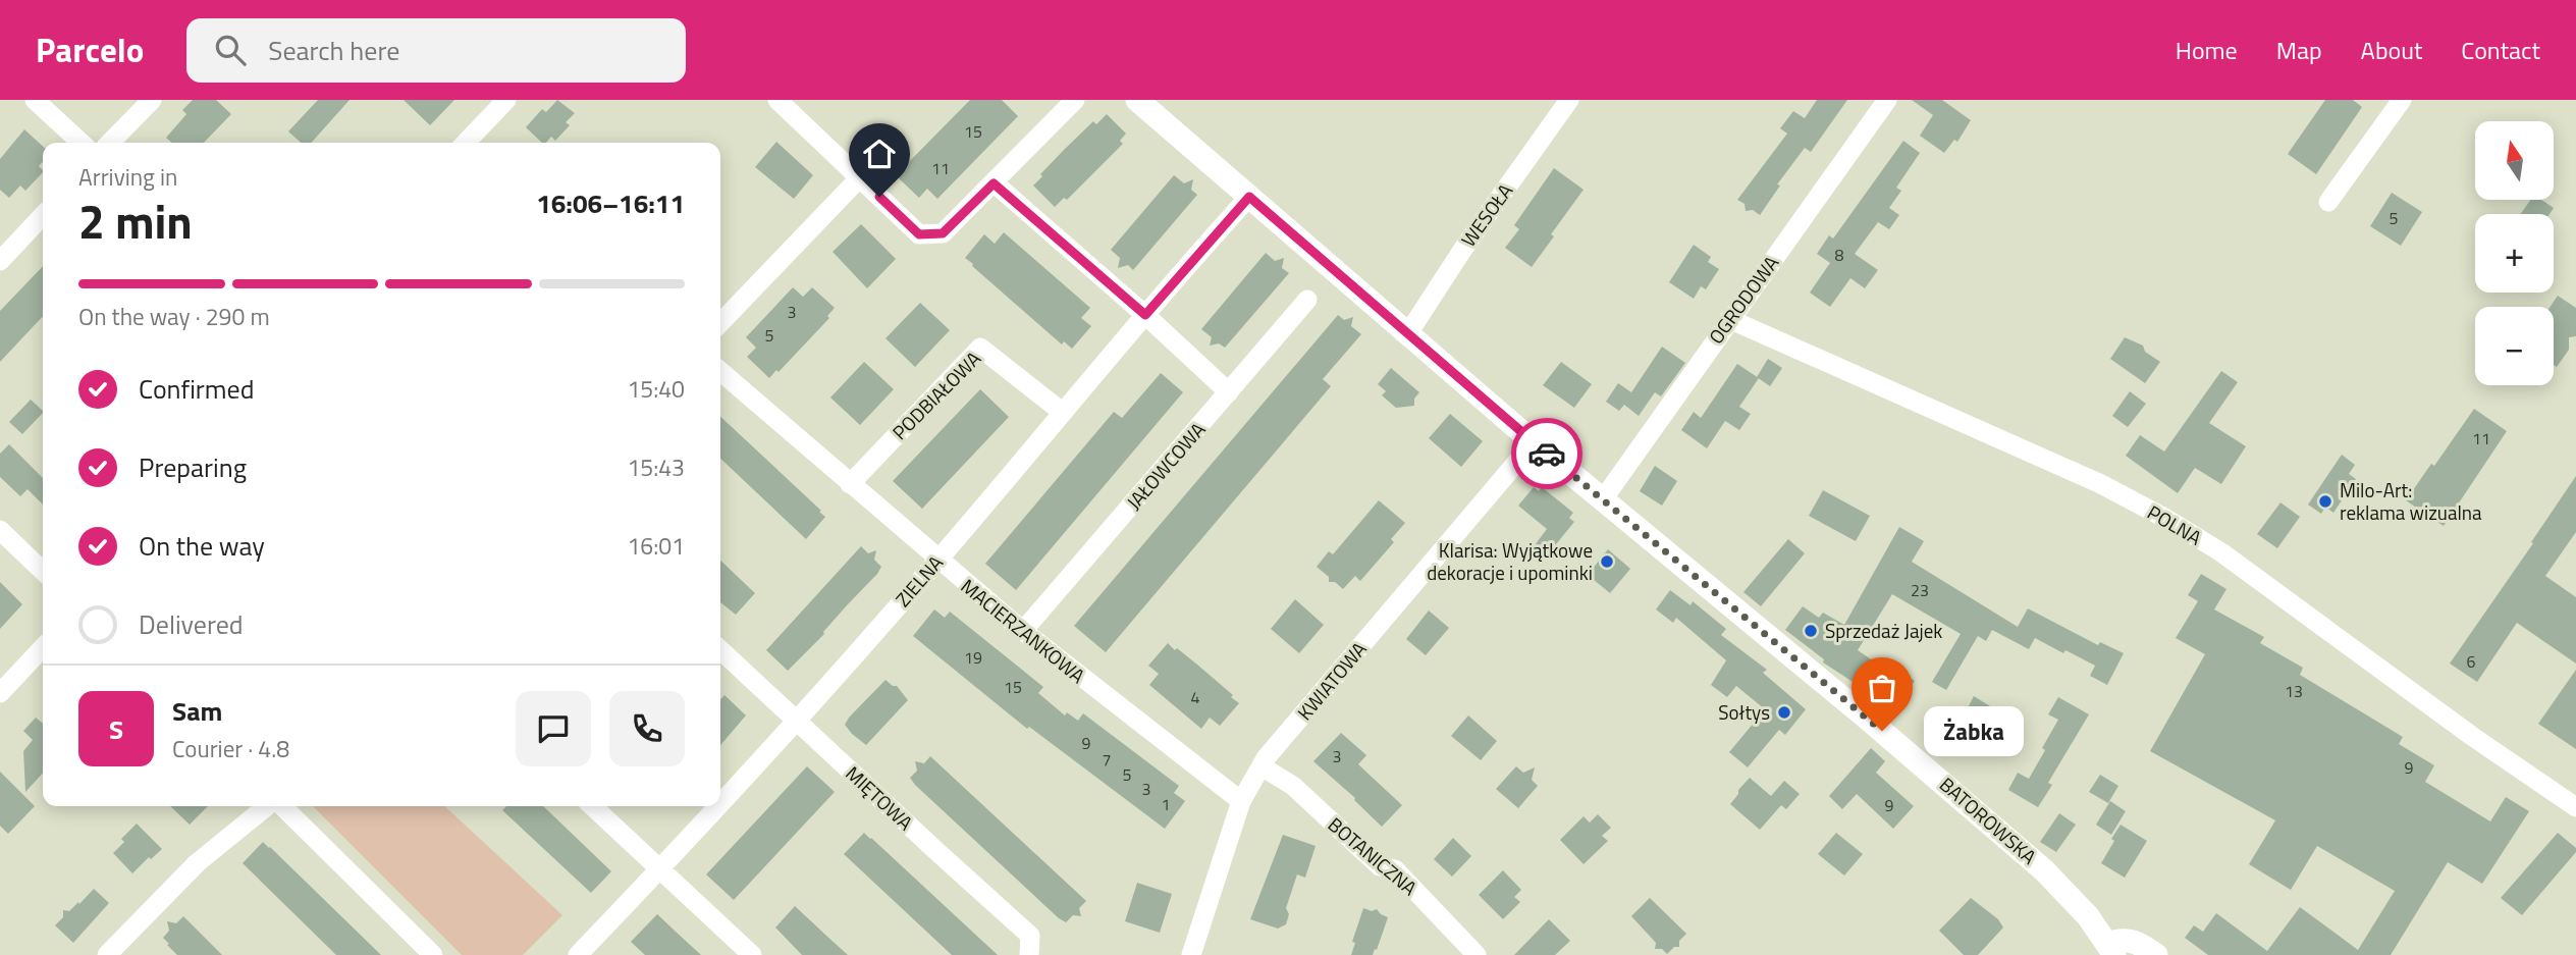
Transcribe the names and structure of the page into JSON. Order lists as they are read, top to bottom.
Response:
{
  "streets": {
    "street": [
      "WESOŁA",
      "OGRODOWA",
      "PODBIAŁOWA",
      "JAŁOWCOWA",
      "POLNA",
      "ZIELNA",
      "MACIERZANKOWA",
      "KWIATOWA",
      "MIĘTOWA",
      "BATOROWSKA",
      "BOTANICZNA"
    ]
  },
  "crossings": [
    ["WESOŁA", "BATOROWSKA"],
    ["OGRODOWA", "POLNA"],
    ["OGRODOWA", "BATOROWSKA"],
    ["PODBIAŁOWA", "ZIELNA"],
    ["PODBIAŁOWA", "MACIERZANKOWA"],
    ["JAŁOWCOWA", "MACIERZANKOWA"],
    ["ZIELNA", "MACIERZANKOWA"],
    ["ZIELNA", "MIĘTOWA"],
    ["ZIELNA", "BATOROWSKA"],
    ["MACIERZANKOWA", "KWIATOWA"],
    ["KWIATOWA", "BATOROWSKA"],
    ["KWIATOWA", "BOTANICZNA"]
  ],
  "places": [
    "Milo-Art: reklama wizualna",
    "Klarisa: Wyjątkowe dekoracje i upominki",
    "Sprzedaż Jajek",
    "Sołtys",
    "Żabka"
  ],
  "house_numbers": [
    "15",
    "11",
    "5",
    "8",
    "3",
    "5",
    "11",
    "23",
    "19",
    "6",
    "15",
    "13",
    "4",
    "9",
    "3",
    "7",
    "9",
    "5",
    "3",
    "1",
    "9"
  ],
  "north": "top",
  "page": {
    "header": "Parcelo",
    "search": "Search here",
    "nav": [
      "Home",
      "Map",
      "About",
      "Contact"
    ],
    "map_buttons": ["+", "−"],
    "heading": ["2 min", "Arriving in", "16:06–16:11"],
    "panel": ["Sam", "Courier · 4.8"],
    "bar": "On the way · 290 m",
    "list": [
      ["Confirmed", "15:40"],
      ["Preparing", "15:43"],
      ["On the way", "16:01"],
      "Delivered"
    ],
    "round": "S",
    "bubble": "Żabka"
  }
}
